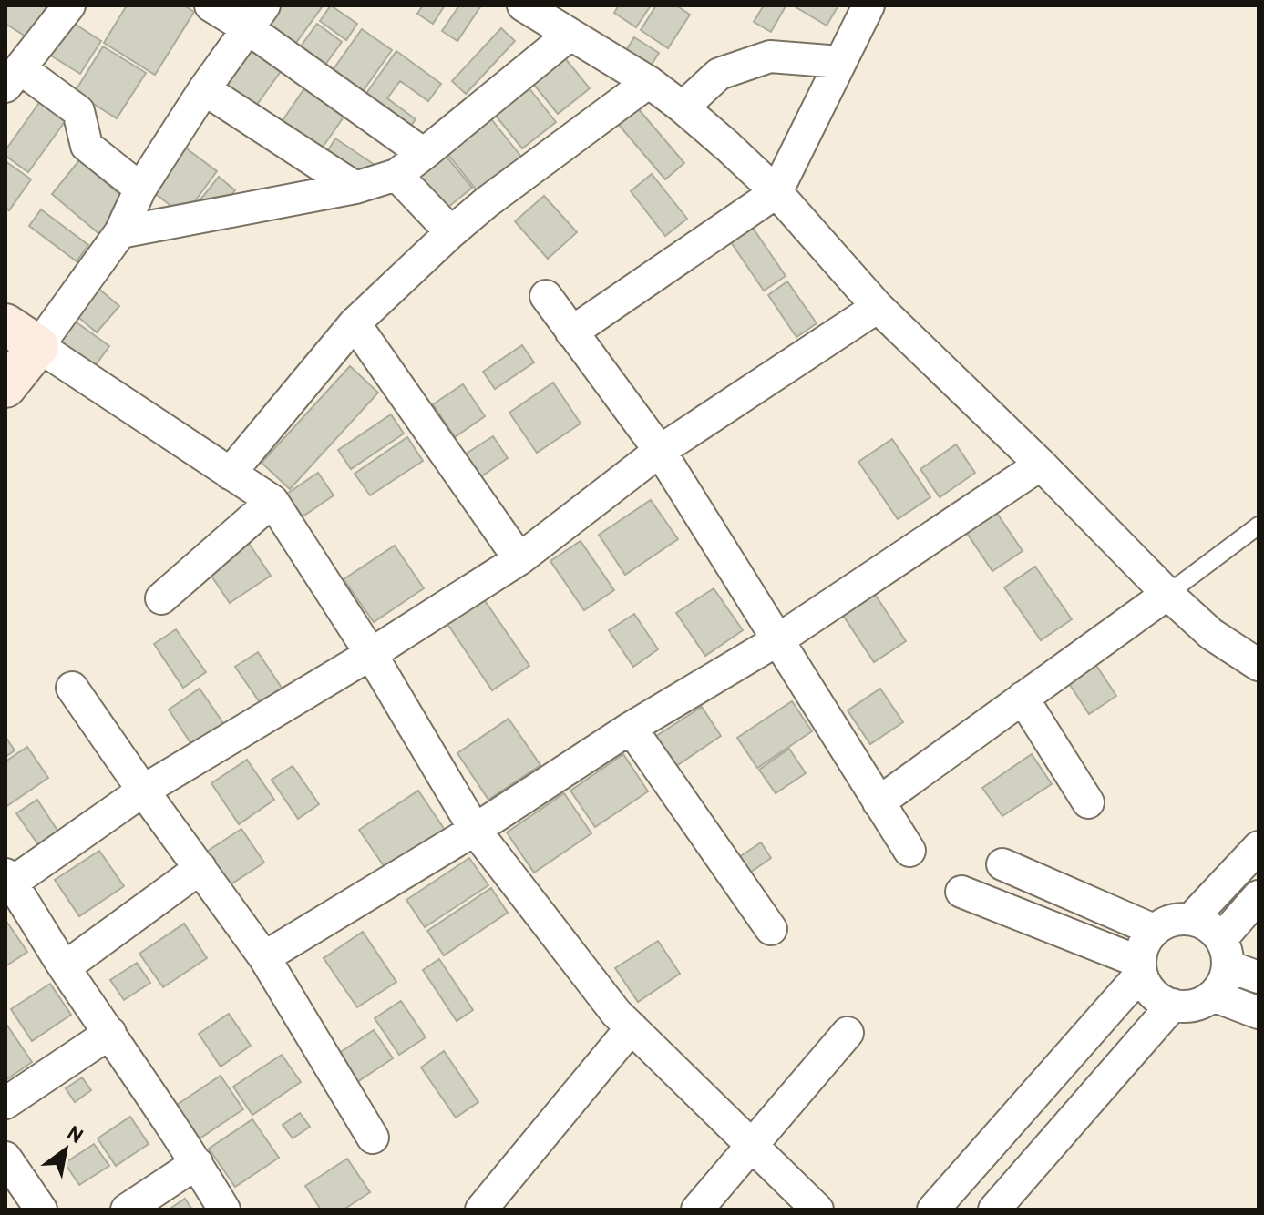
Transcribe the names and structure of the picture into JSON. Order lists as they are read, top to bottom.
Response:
{
  "north": "top right"
}
